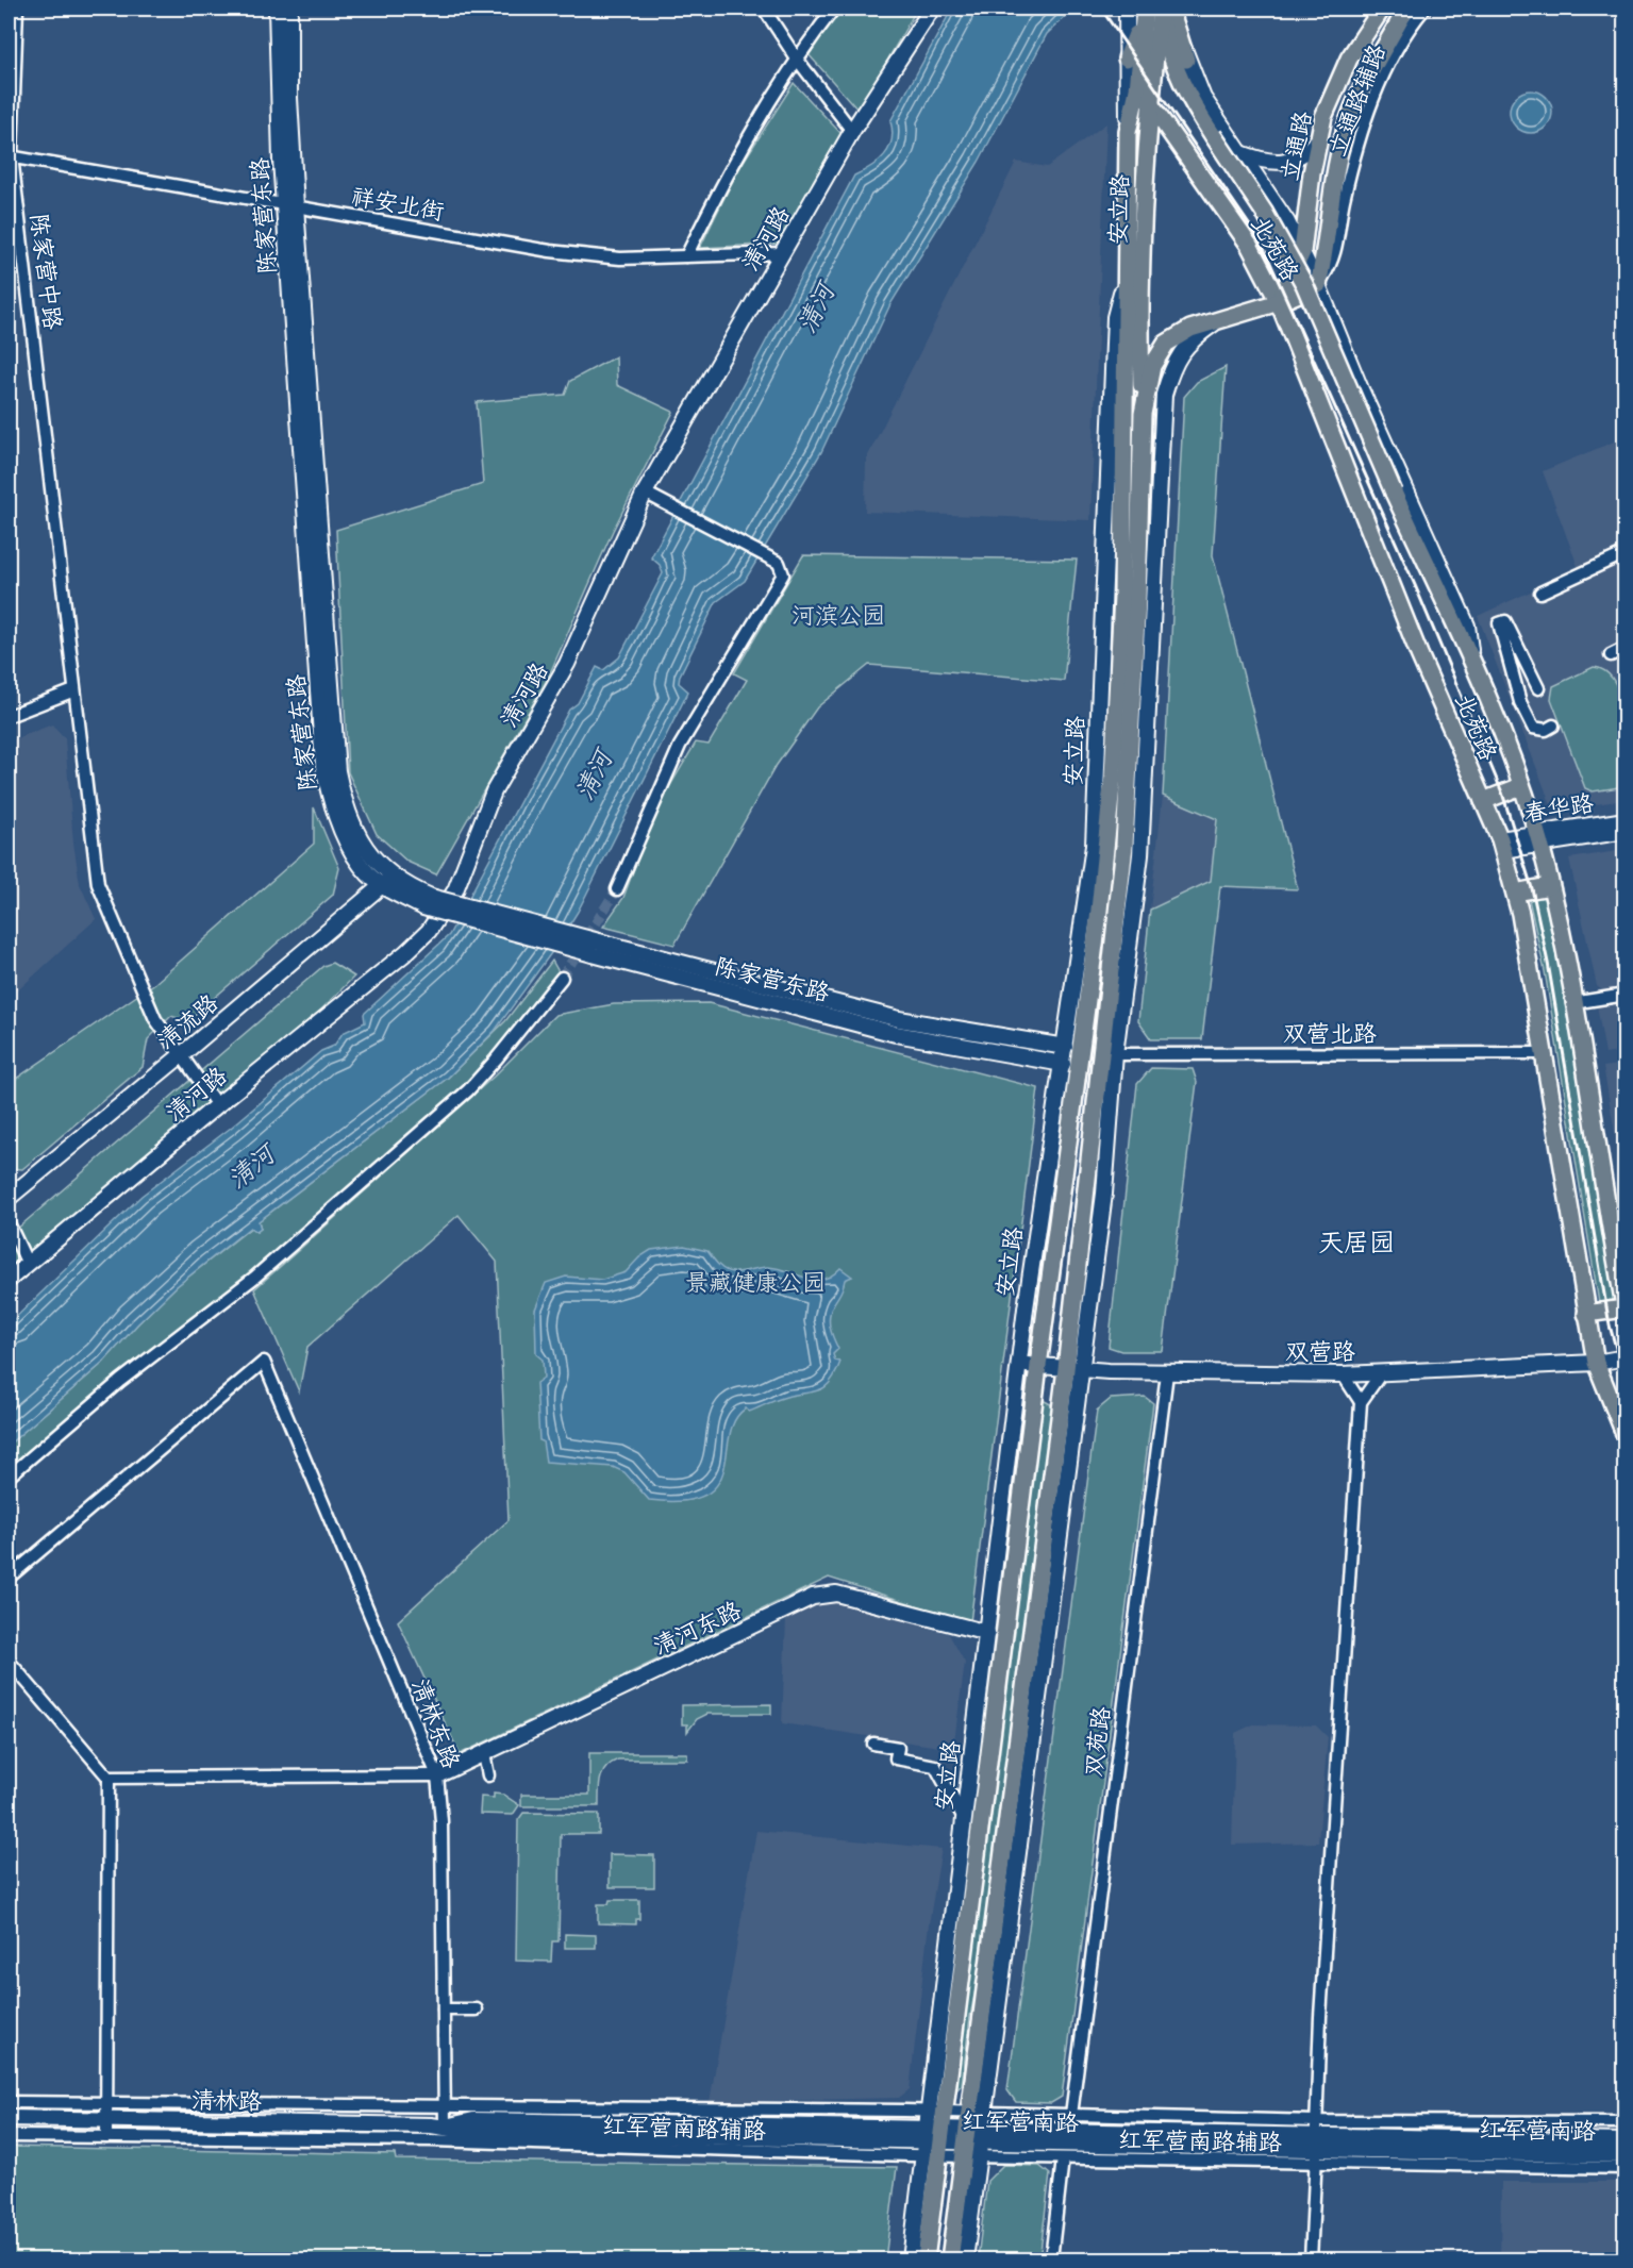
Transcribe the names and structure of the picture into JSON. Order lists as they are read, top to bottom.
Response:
{
  "streets": {
    "main road": ["立通路", "安立路", "北苑路"],
    "street": [
      "立通路辅路",
      "祥安北街",
      "陈家营东路",
      "清河路",
      "陈家营中路",
      "春华路",
      "清流路",
      "双营北路",
      "双营路",
      "清河东路",
      "清林东路",
      "双苑路",
      "清林路",
      "红军营南路",
      "红军营南路辅路"
    ]
  },
  "crossings": [
    ["立通路辅路", "立通路"],
    ["立通路辅路", "安立路"],
    ["立通路辅路", "北苑路"],
    ["立通路", "安立路"],
    ["立通路", "北苑路"],
    ["祥安北街", "陈家营东路"],
    ["祥安北街", "清河路"],
    ["祥安北街", "陈家营中路"],
    ["安立路", "陈家营东路"],
    ["安立路", "北苑路"],
    ["安立路", "双营北路"],
    ["安立路", "双营路"],
    ["安立路", "清河东路"],
    ["安立路", "红军营南路"],
    ["安立路", "红军营南路辅路"],
    ["陈家营东路", "清流路"],
    ["清河路", "陈家营中路"],
    ["北苑路", "春华路"],
    ["北苑路", "双营北路"],
    ["北苑路", "双营路"],
    ["陈家营中路", "清流路"],
    ["双营路", "双苑路"],
    ["清河东路", "清林东路"],
    ["清林东路", "清林路"],
    ["清林东路", "红军营南路"],
    ["清林东路", "红军营南路辅路"],
    ["双苑路", "红军营南路辅路"],
    ["清林路", "红军营南路"],
    ["红军营南路", "红军营南路辅路"]
  ],
  "districts": ["天居园"],
  "water": ["清河"],
  "parks": ["河滨公园", "景藏健康公园"]
}
